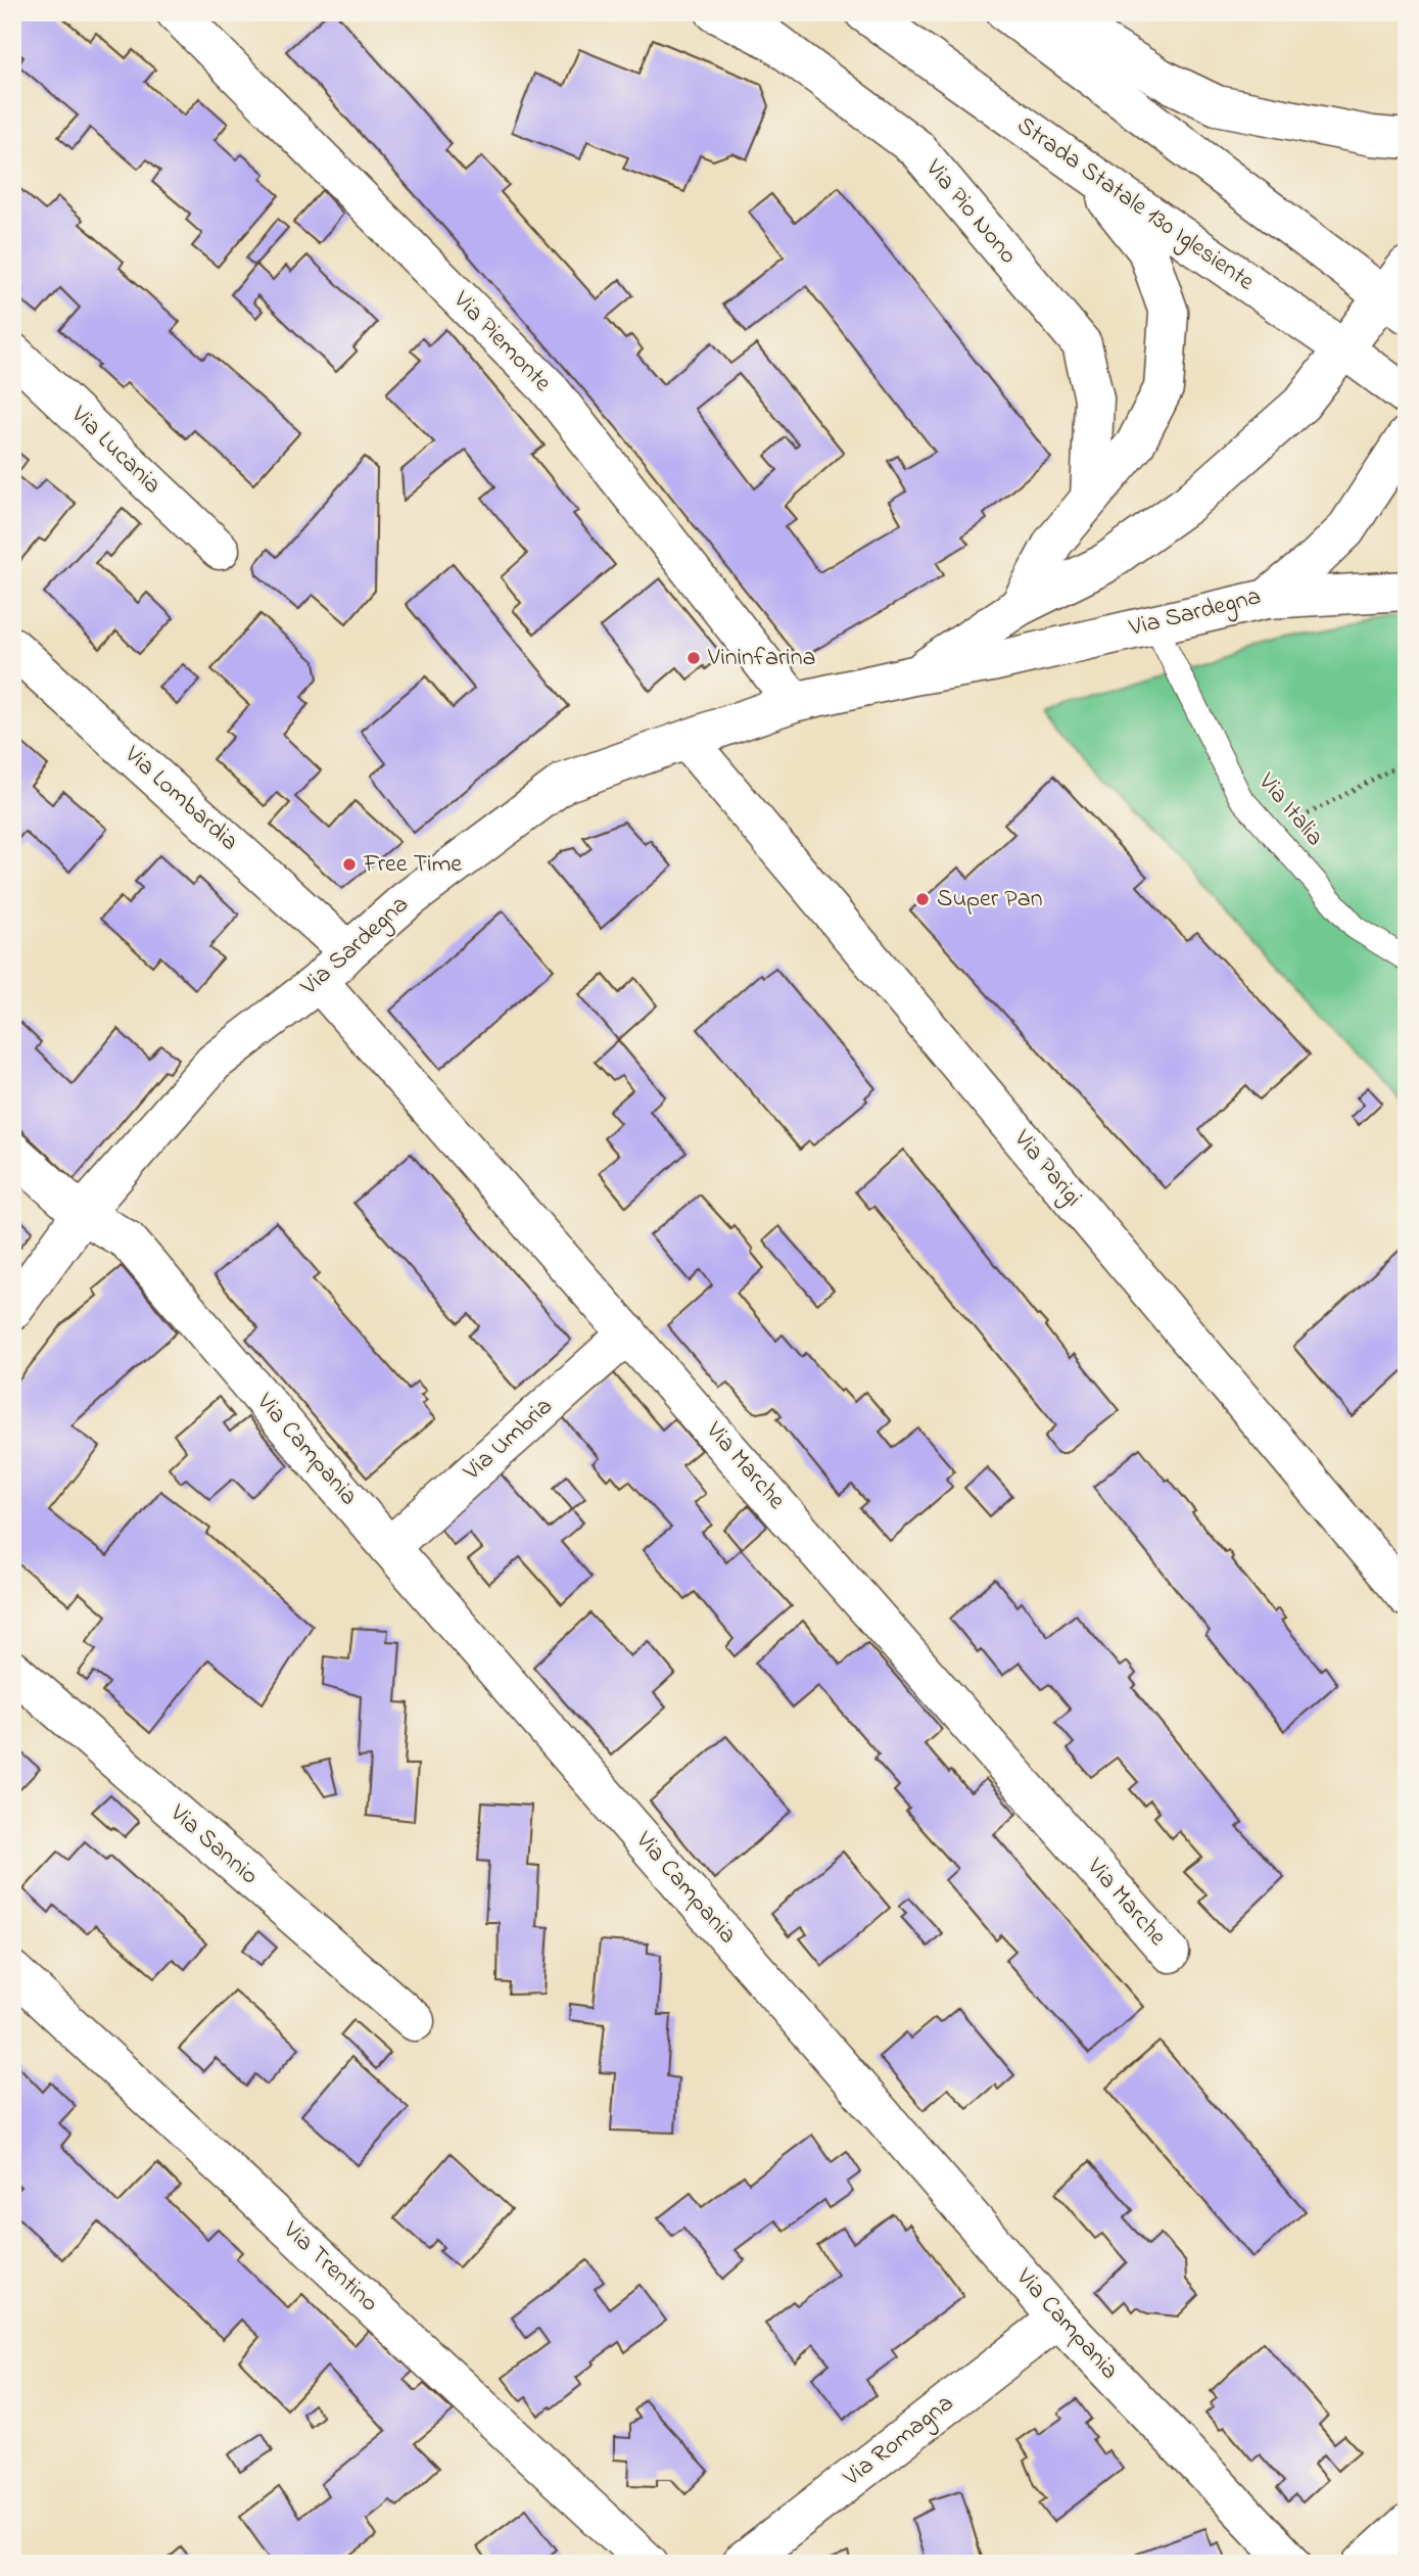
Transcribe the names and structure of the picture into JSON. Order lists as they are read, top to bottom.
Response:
{
  "streets": {
    "street": [
      "Strada Statale 130 Iglesiente",
      "Via Pio Nono",
      "Via Piemonte",
      "Via Lucania",
      "Via Sardegna",
      "Via Lombardia",
      "Via Parigi",
      "Via Umbria",
      "Via Campania",
      "Via Marche",
      "Via Sannio",
      "Via Trentino",
      "Via Romagna"
    ],
    "lane": ["Via Italia"]
  },
  "crossings": [
    ["Strada Statale 130 Iglesiente", "Via Sardegna"],
    ["Via Piemonte", "Via Sardegna"],
    ["Via Sardegna", "Via Lombardia"],
    ["Via Sardegna", "Via Italia"],
    ["Via Sardegna", "Via Parigi"],
    ["Via Sardegna", "Via Campania"],
    ["Via Sardegna", "Via Marche"],
    ["Via Umbria", "Via Campania"],
    ["Via Umbria", "Via Marche"],
    ["Via Campania", "Via Romagna"]
  ],
  "places": ["Vininfarina", "Free Time", "Super Pan"]
}
